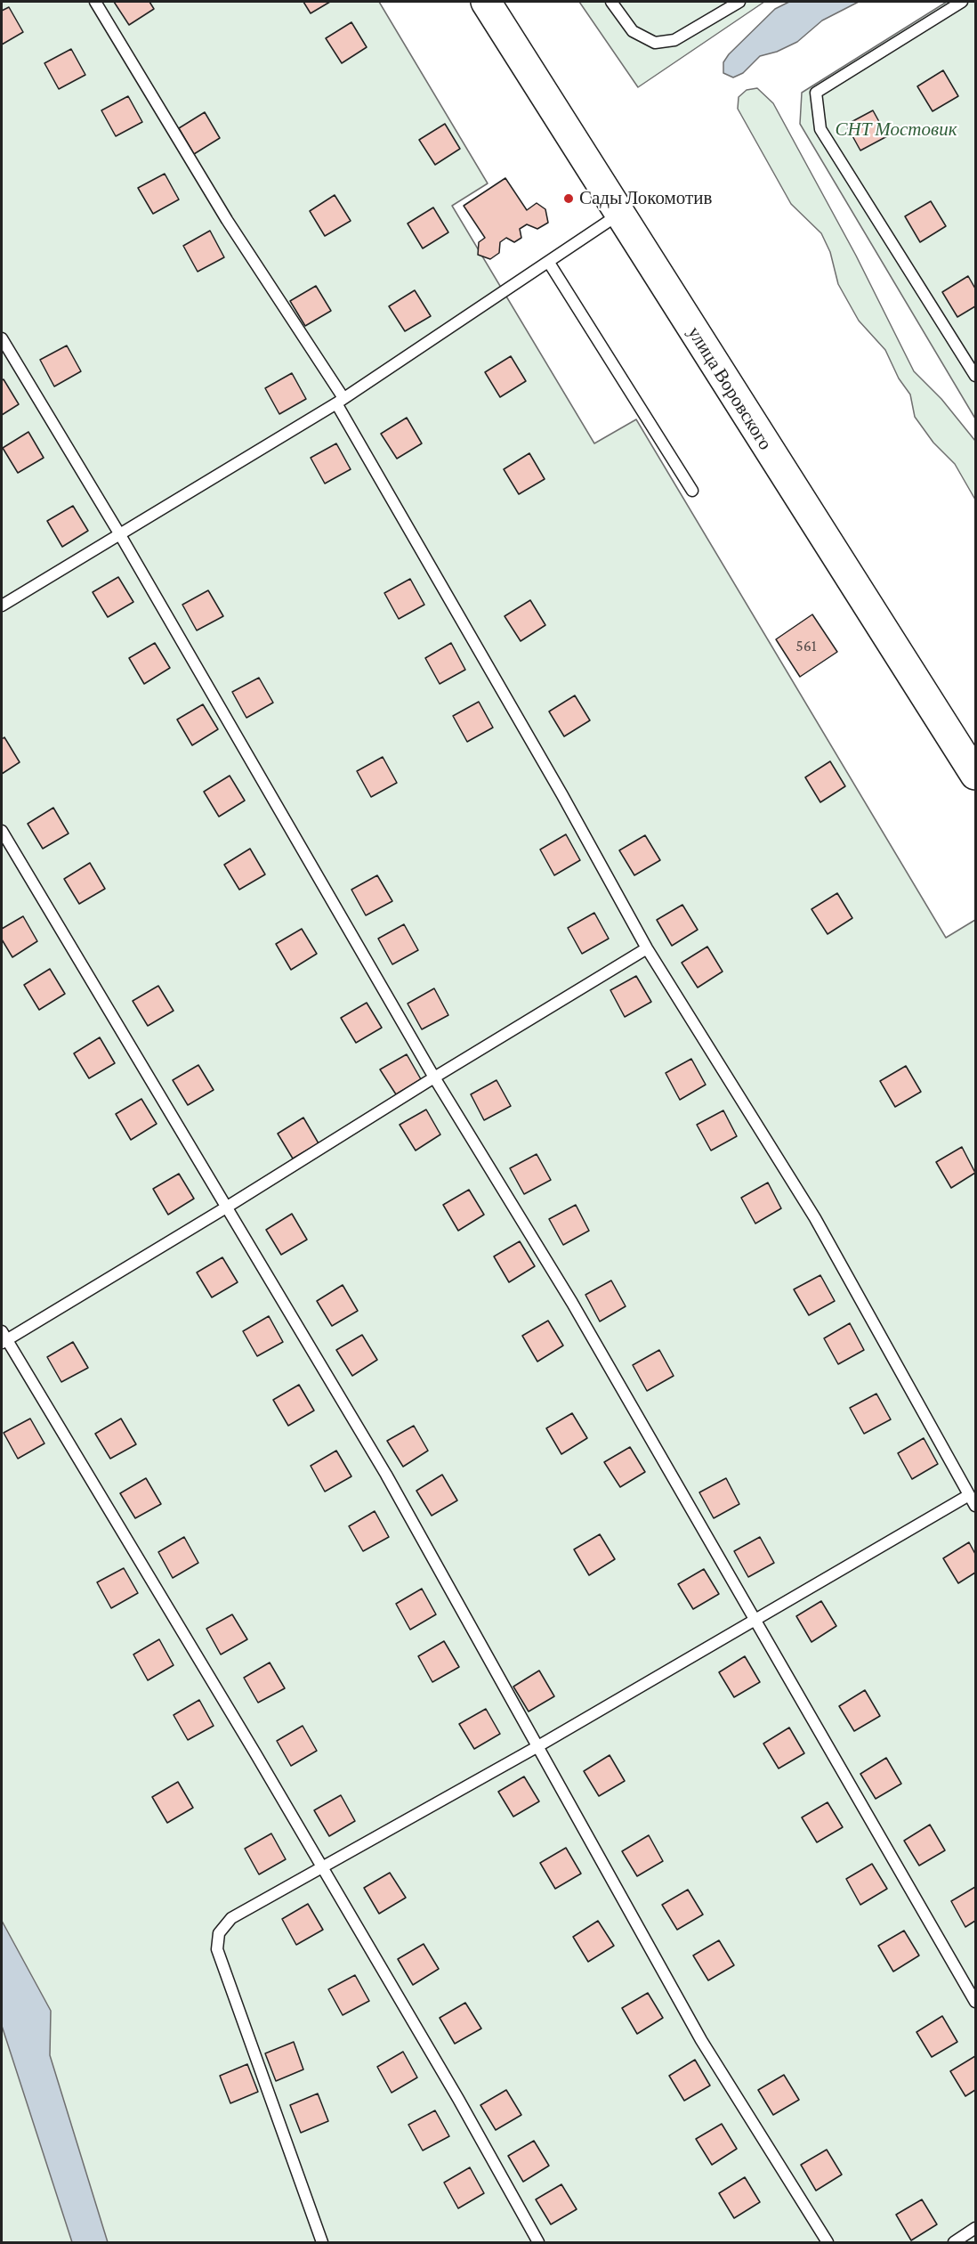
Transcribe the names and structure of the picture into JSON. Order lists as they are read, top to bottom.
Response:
{
  "streets": {
    "main road": ["улица Воровского"]
  },
  "parks": ["СНТ Мостовик"],
  "places": ["Сады Локомотив"],
  "house_numbers": ["561"]
}
